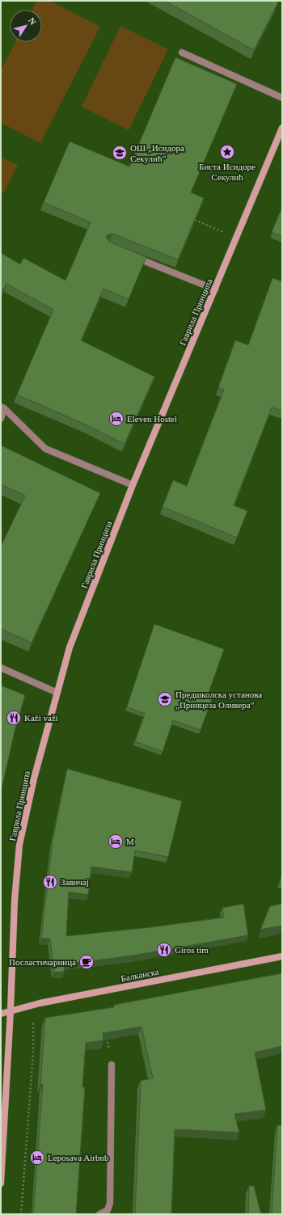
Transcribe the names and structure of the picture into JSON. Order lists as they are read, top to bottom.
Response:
{
  "streets": {
    "street": ["Гаврила Принципа", "Балканска"]
  },
  "crossings": [
    ["Гаврила Принципа", "Балканска"]
  ],
  "places": {
    "place": ["Биста Исидоре Секулић"],
    "school or university": ["ОШ „Исидора Секулић”", "Предшколска установа „Принцеза Оливера”"],
    "hotel": ["Eleven Hostel", "M", "Leposava Airbnb"],
    "restaurant": ["Kaži važi", "Завичај", "Giros tim"],
    "cafe": ["Посластичарница"]
  },
  "north": "top right"
}
